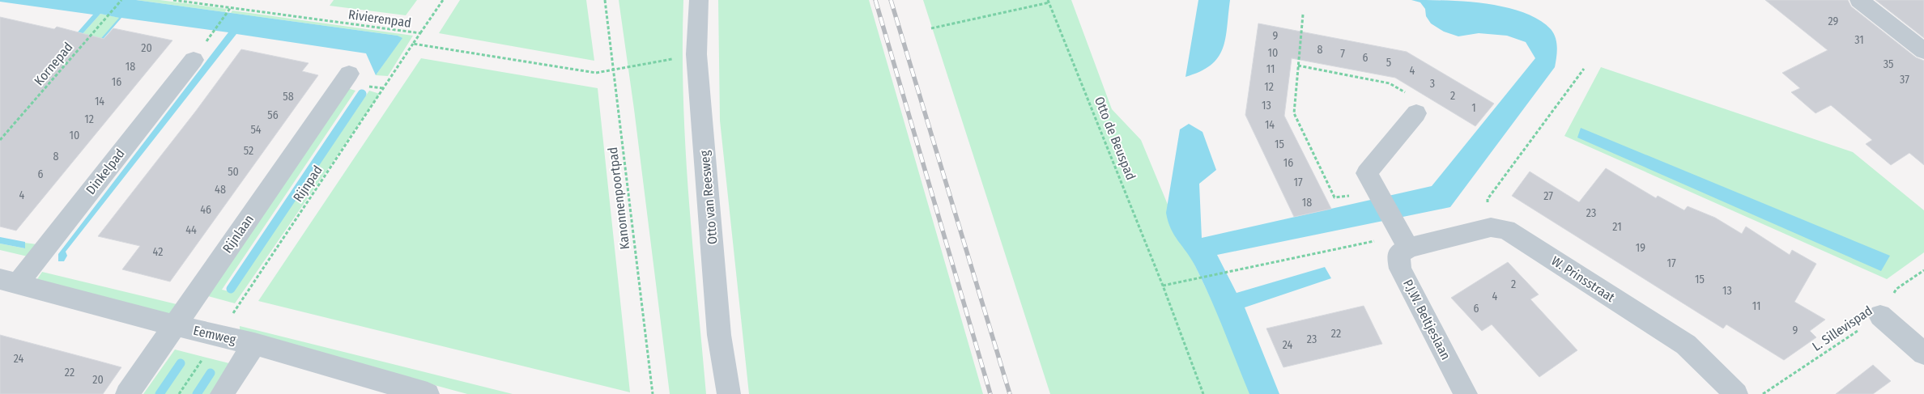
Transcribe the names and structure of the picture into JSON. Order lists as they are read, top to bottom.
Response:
{
  "streets": {
    "street": [
      "Dinkelpad",
      "Otto van Reesweg",
      "Rijnlaan",
      "W. Prinsstraat",
      "P.J.W. Beltjeslaan",
      "Eemweg"
    ],
    "path": [
      "Rivierenpad",
      "Kornepad",
      "Otto de Beuspad",
      "Rijnpad",
      "Kanonnenpoortpad",
      "L. Sillevispad"
    ]
  },
  "crossings": [
    ["Rivierenpad", "Rijnpad"],
    ["Rivierenpad", "Otto van Reesweg"],
    ["Rivierenpad", "Kanonnenpoortpad"],
    ["Dinkelpad", "Eemweg"],
    ["Rijnpad", "Eemweg"],
    ["Rijnlaan", "Eemweg"],
    ["W. Prinsstraat", "P.J.W. Beltjeslaan"]
  ],
  "house_numbers": [
    "29",
    "9",
    "31",
    "20",
    "8",
    "10",
    "7",
    "6",
    "5",
    "35",
    "18",
    "11",
    "4",
    "37",
    "16",
    "3",
    "12",
    "2",
    "58",
    "14",
    "13",
    "1",
    "56",
    "12",
    "14",
    "54",
    "10",
    "15",
    "52",
    "8",
    "16",
    "50",
    "6",
    "17",
    "48",
    "4",
    "27",
    "18",
    "46",
    "23",
    "21",
    "44",
    "19",
    "42",
    "17",
    "15",
    "2",
    "13",
    "4",
    "11",
    "6",
    "9",
    "22",
    "23",
    "24",
    "24",
    "22",
    "20"
  ]
}
